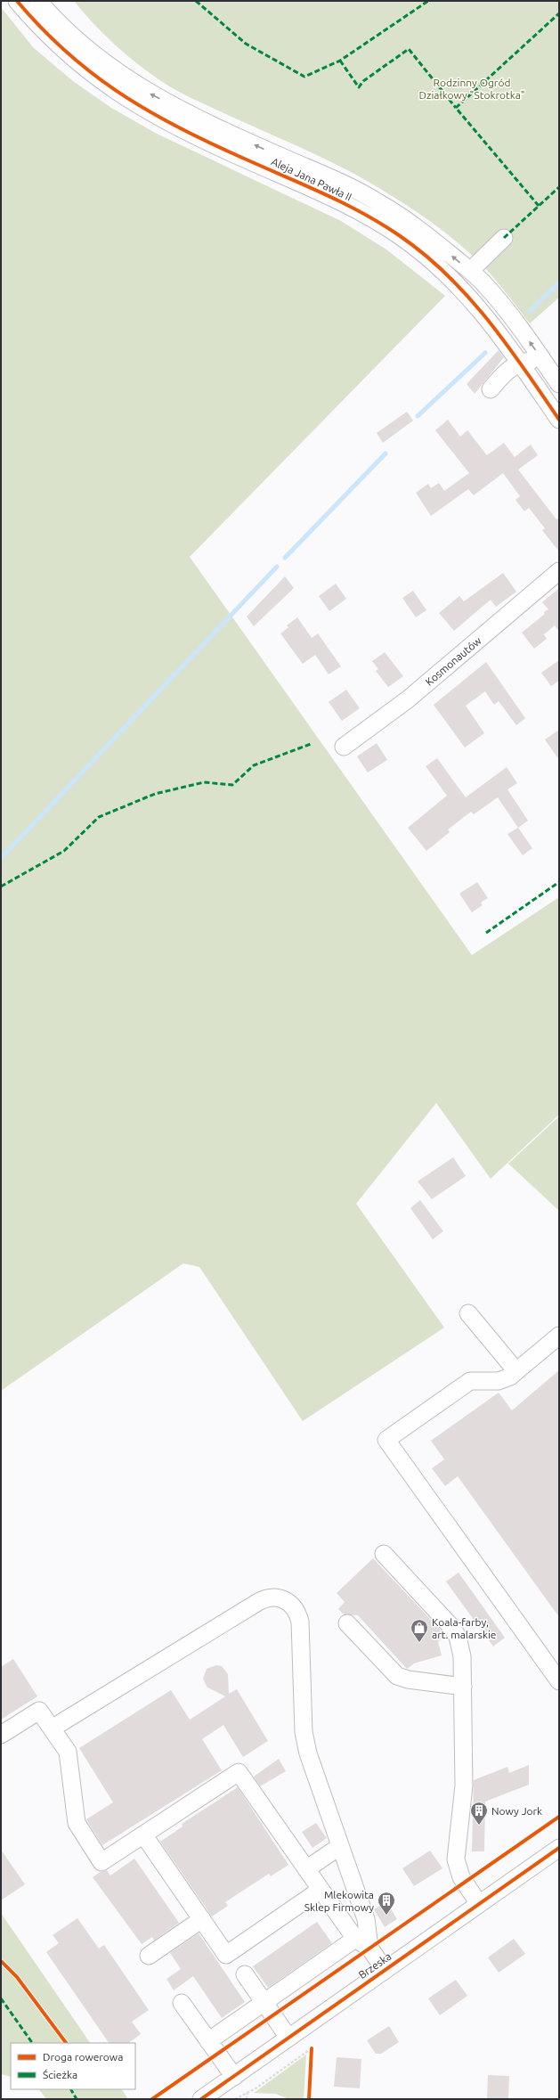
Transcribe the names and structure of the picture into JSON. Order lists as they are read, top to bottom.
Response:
{
  "streets": {
    "street": ["Aleja Jana Pawła II", "Kosmonautów", "Brzeska"]
  },
  "parks": ["Rodzinny Ogród Działkowy \"Stokrotka\""],
  "places": {
    "shop": ["Koala-farby, art. malarskie"],
    "building": ["Nowy Jork", "Mlekowita Sklep Firmowy"]
  },
  "legend": ["Droga rowerowa", "Ścieżka"]
}
